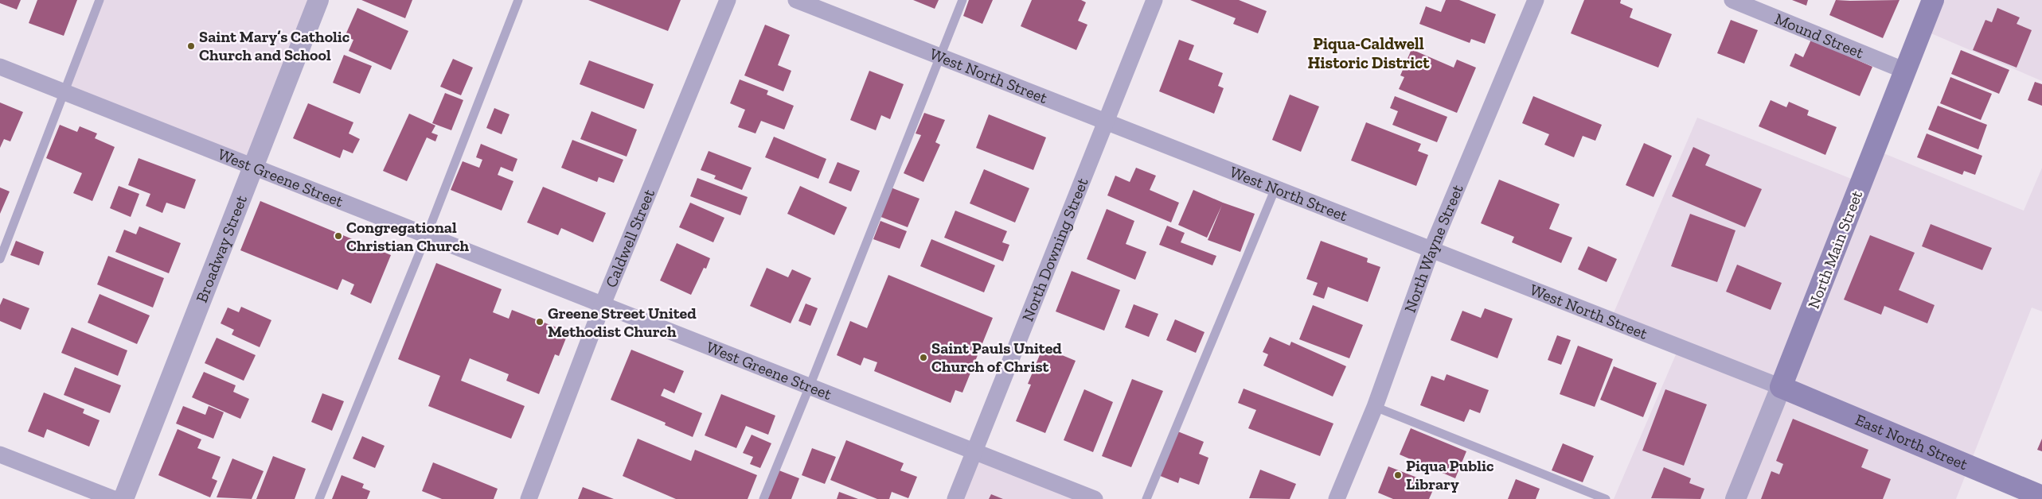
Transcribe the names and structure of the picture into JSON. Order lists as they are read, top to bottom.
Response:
{
  "streets": {
    "main road": ["North Main Street", "East North Street"],
    "street": [
      "Mound Street",
      "West North Street",
      "West Greene Street",
      "Caldwell Street",
      "North Wayne Street",
      "Broadway Street",
      "North Downing Street"
    ]
  },
  "crossings": [
    ["Mound Street", "North Main Street"],
    ["West North Street", "North Wayne Street"],
    ["West North Street", "North Downing Street"],
    ["West North Street", "North Main Street"],
    ["West North Street", "East North Street"],
    ["West Greene Street", "Caldwell Street"],
    ["West Greene Street", "Broadway Street"],
    ["West Greene Street", "North Downing Street"],
    ["North Main Street", "East North Street"]
  ],
  "districts": ["Piqua-Caldwell Historic District"],
  "places": [
    "Saint Mary’s Catholic Church and School",
    "Congregational Christian Church",
    "Greene Street United Methodist Church",
    "Saint Pauls United Church of Christ",
    "Piqua Public Library"
  ]
}
